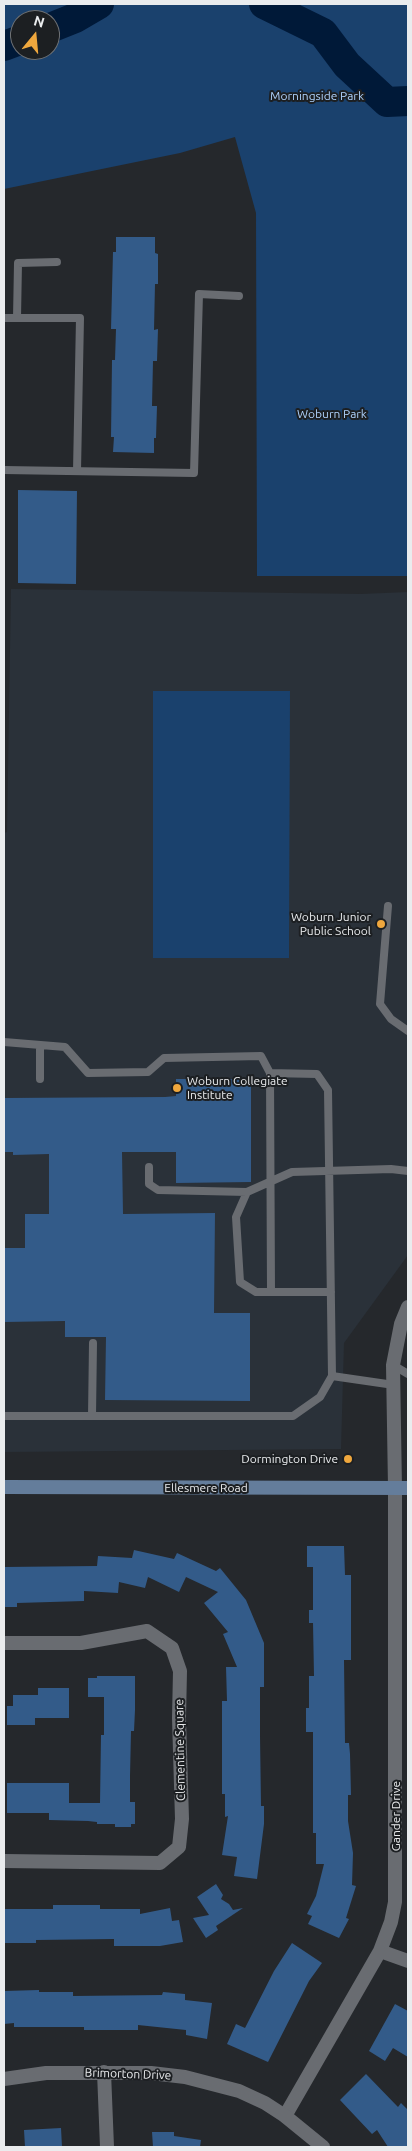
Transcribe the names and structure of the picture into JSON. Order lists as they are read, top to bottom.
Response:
{
  "streets": {
    "main road": ["Ellesmere Road"],
    "street": ["Clementine Square", "Gander Drive", "Brimorton Drive"]
  },
  "crossings": [
    ["Ellesmere Road", "Gander Drive"],
    ["Gander Drive", "Brimorton Drive"]
  ],
  "parks": ["Morningside Park", "Woburn Park"],
  "places": ["Woburn Junior Public School", "Woburn Collegiate Institute", "Dormington Drive"],
  "north": "top"
}
